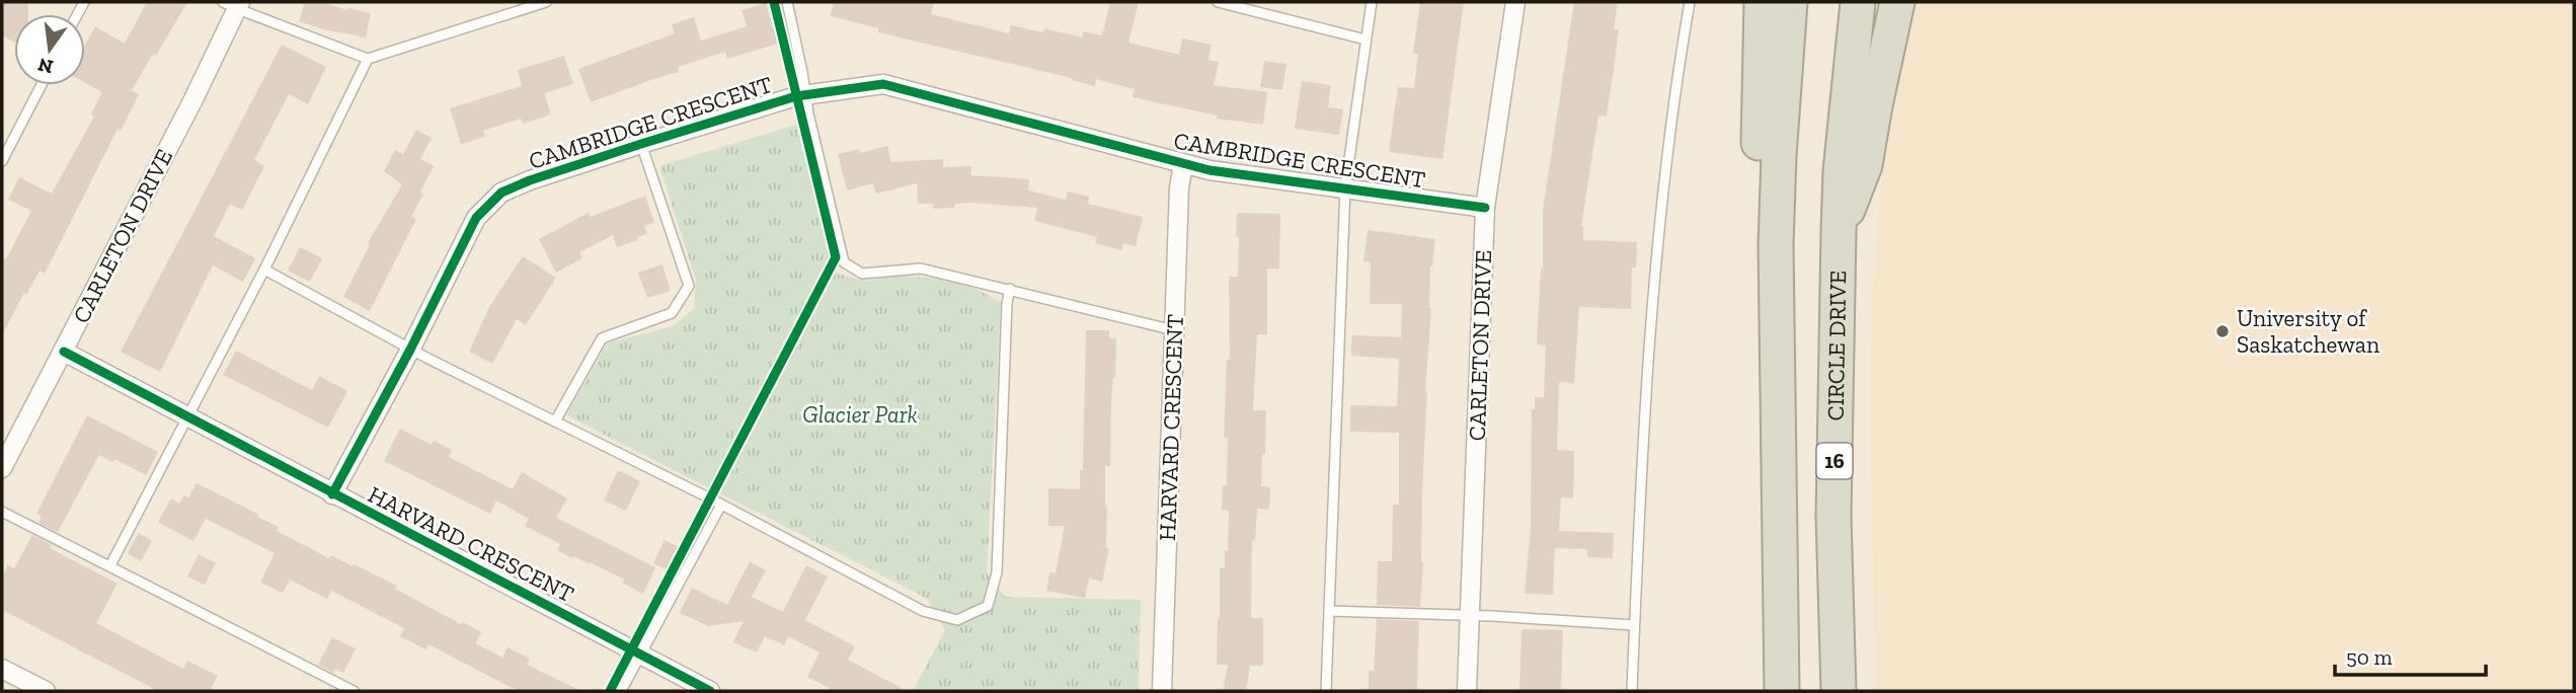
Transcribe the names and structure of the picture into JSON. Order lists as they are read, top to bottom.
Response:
{
  "streets": {
    "highway": ["CIRCLE DRIVE", "16"],
    "street": ["CAMBRIDGE CRESCENT", "CARLETON DRIVE", "HARVARD CRESCENT"]
  },
  "crossings": [
    ["CAMBRIDGE CRESCENT", "CARLETON DRIVE"],
    ["CAMBRIDGE CRESCENT", "HARVARD CRESCENT"],
    ["CARLETON DRIVE", "HARVARD CRESCENT"]
  ],
  "parks": ["Glacier Park"],
  "places": ["University of Saskatchewan"],
  "scale_bar": "50 m",
  "north": "bottom"
}
